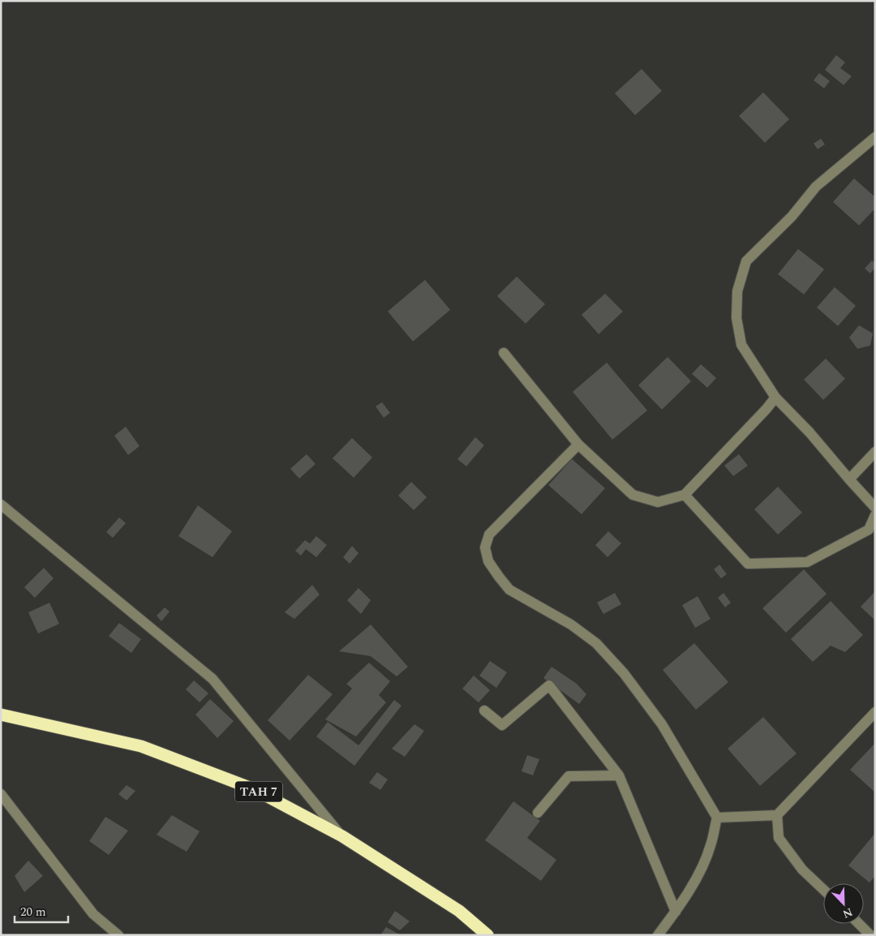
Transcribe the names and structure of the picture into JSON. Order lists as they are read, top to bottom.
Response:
{
  "streets": {
    "highway": ["TAH 7"]
  },
  "scale_bar": "20 m",
  "north": "bottom right"
}
